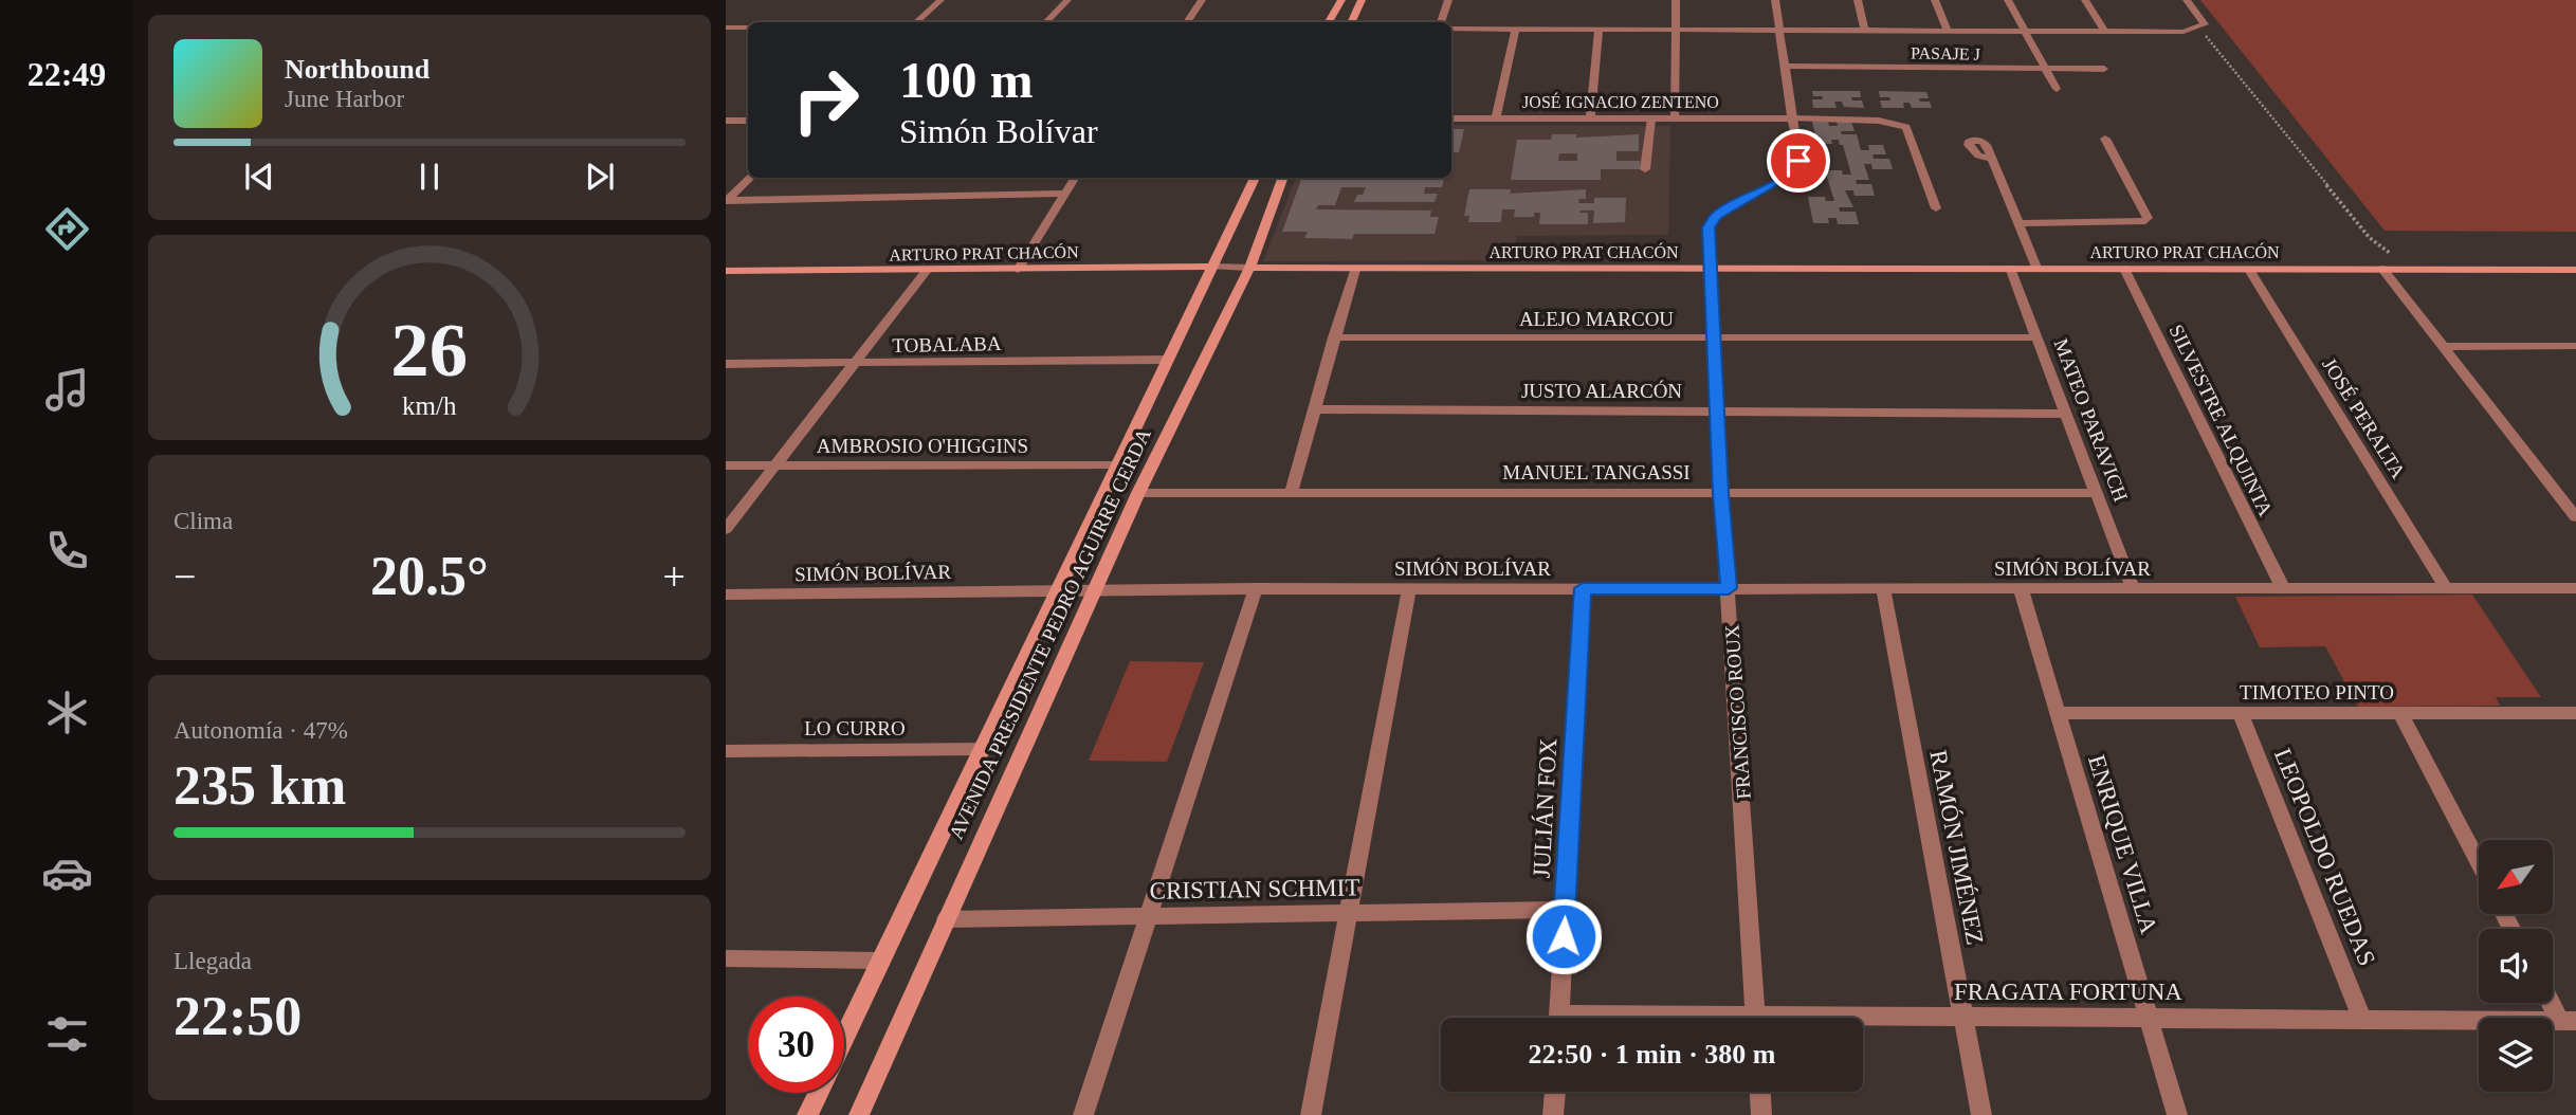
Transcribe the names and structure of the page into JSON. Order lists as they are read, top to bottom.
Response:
{
  "streets": {
    "main road": ["ARTURO PRAT CHACÓN", "AVENIDA PRESIDENTE PEDRO AGUIRRE CERDA"],
    "street": [
      "PASAJE J",
      "JOSÉ IGNACIO ZENTENO",
      "ALEJO MARCOU",
      "TOBALABA",
      "JUSTO ALARCÓN",
      "JOSÉ PERALTA",
      "MATEO PARAVICH",
      "SILVESTRE ALQUINTA",
      "AMBROSIO O'HIGGINS",
      "MANUEL TANGASSI",
      "SIMÓN BOLÍVAR",
      "TIMOTEO PINTO",
      "FRANCISCO ROUX",
      "LO CURRO",
      "JULIÁN FOX",
      "ENRIQUE VILLA",
      "RAMÓN JIMÉNEZ",
      "LEOPOLDO RUEDAS",
      "CRISTIAN SCHMIT",
      "FRAGATA FORTUNA"
    ]
  },
  "crossings": [
    ["PASAJE J", "FRANCISCO ROUX"],
    ["JOSÉ IGNACIO ZENTENO", "FRANCISCO ROUX"],
    ["ARTURO PRAT CHACÓN", "JOSÉ PERALTA"],
    ["ARTURO PRAT CHACÓN", "MATEO PARAVICH"],
    ["ARTURO PRAT CHACÓN", "SILVESTRE ALQUINTA"],
    ["ARTURO PRAT CHACÓN", "AVENIDA PRESIDENTE PEDRO AGUIRRE CERDA"],
    ["ARTURO PRAT CHACÓN", "FRANCISCO ROUX"],
    ["ALEJO MARCOU", "MATEO PARAVICH"],
    ["ALEJO MARCOU", "FRANCISCO ROUX"],
    ["TOBALABA", "AVENIDA PRESIDENTE PEDRO AGUIRRE CERDA"],
    ["JUSTO ALARCÓN", "MATEO PARAVICH"],
    ["JUSTO ALARCÓN", "FRANCISCO ROUX"],
    ["JOSÉ PERALTA", "SIMÓN BOLÍVAR"],
    ["MATEO PARAVICH", "MANUEL TANGASSI"],
    ["MATEO PARAVICH", "SIMÓN BOLÍVAR"],
    ["SILVESTRE ALQUINTA", "SIMÓN BOLÍVAR"],
    ["AMBROSIO O'HIGGINS", "AVENIDA PRESIDENTE PEDRO AGUIRRE CERDA"],
    ["MANUEL TANGASSI", "AVENIDA PRESIDENTE PEDRO AGUIRRE CERDA"],
    ["MANUEL TANGASSI", "FRANCISCO ROUX"],
    ["SIMÓN BOLÍVAR", "AVENIDA PRESIDENTE PEDRO AGUIRRE CERDA"],
    ["SIMÓN BOLÍVAR", "FRANCISCO ROUX"],
    ["SIMÓN BOLÍVAR", "JULIÁN FOX"],
    ["SIMÓN BOLÍVAR", "ENRIQUE VILLA"],
    ["SIMÓN BOLÍVAR", "RAMÓN JIMÉNEZ"],
    ["AVENIDA PRESIDENTE PEDRO AGUIRRE CERDA", "LO CURRO"],
    ["AVENIDA PRESIDENTE PEDRO AGUIRRE CERDA", "CRISTIAN SCHMIT"],
    ["TIMOTEO PINTO", "ENRIQUE VILLA"],
    ["TIMOTEO PINTO", "LEOPOLDO RUEDAS"],
    ["JULIÁN FOX", "CRISTIAN SCHMIT"],
    ["ENRIQUE VILLA", "FRAGATA FORTUNA"],
    ["RAMÓN JIMÉNEZ", "FRAGATA FORTUNA"],
    ["LEOPOLDO RUEDAS", "FRAGATA FORTUNA"]
  ],
  "north": "bottom left",
  "page": {
    "tabs": "22:49",
    "turn": ["100 m", "Simón Bolívar"],
    "song": ["Northbound", "June Harbor"],
    "tile": [
      "Clima",
      ["Autonomía · 47%", "235 km"],
      ["Llegada", "22:50"]
    ],
    "heat": ["−", "20.5°", "+"],
    "limit": "30",
    "trip": "22:50 · 1 min · 380 m",
    "gauge": ["26", "km/h"]
  }
}
